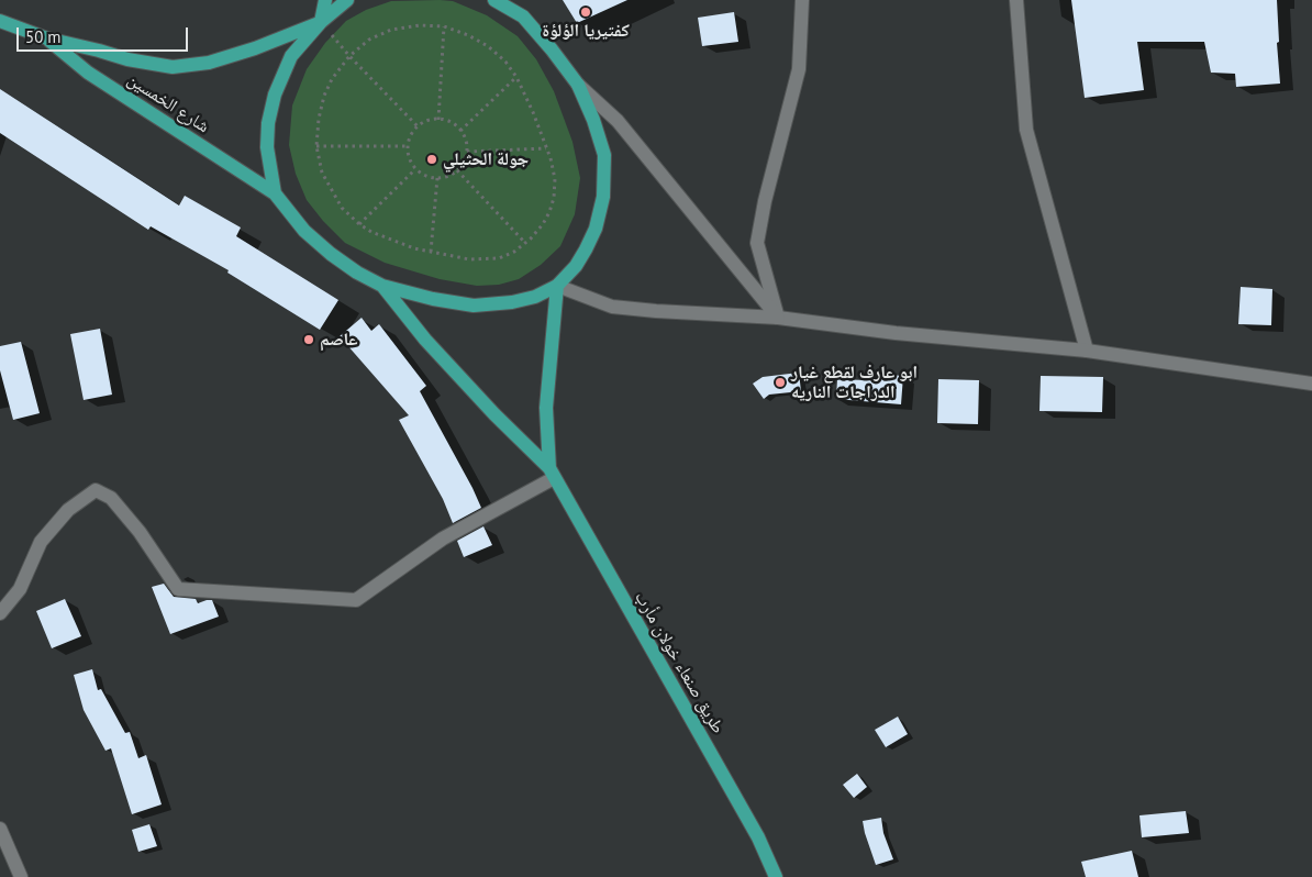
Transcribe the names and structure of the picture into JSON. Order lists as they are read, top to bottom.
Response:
{
  "streets": {
    "main road": ["شارع الخمسين", "طريق صنعاء خولان مأرب"]
  },
  "places": [
    "كفتيريا الؤلؤة",
    "جولة الحثيلي",
    "عاصم",
    "ابو عارف لقطع غيار الدراجات الناريه"
  ],
  "scale_bar": "50 m"
}
